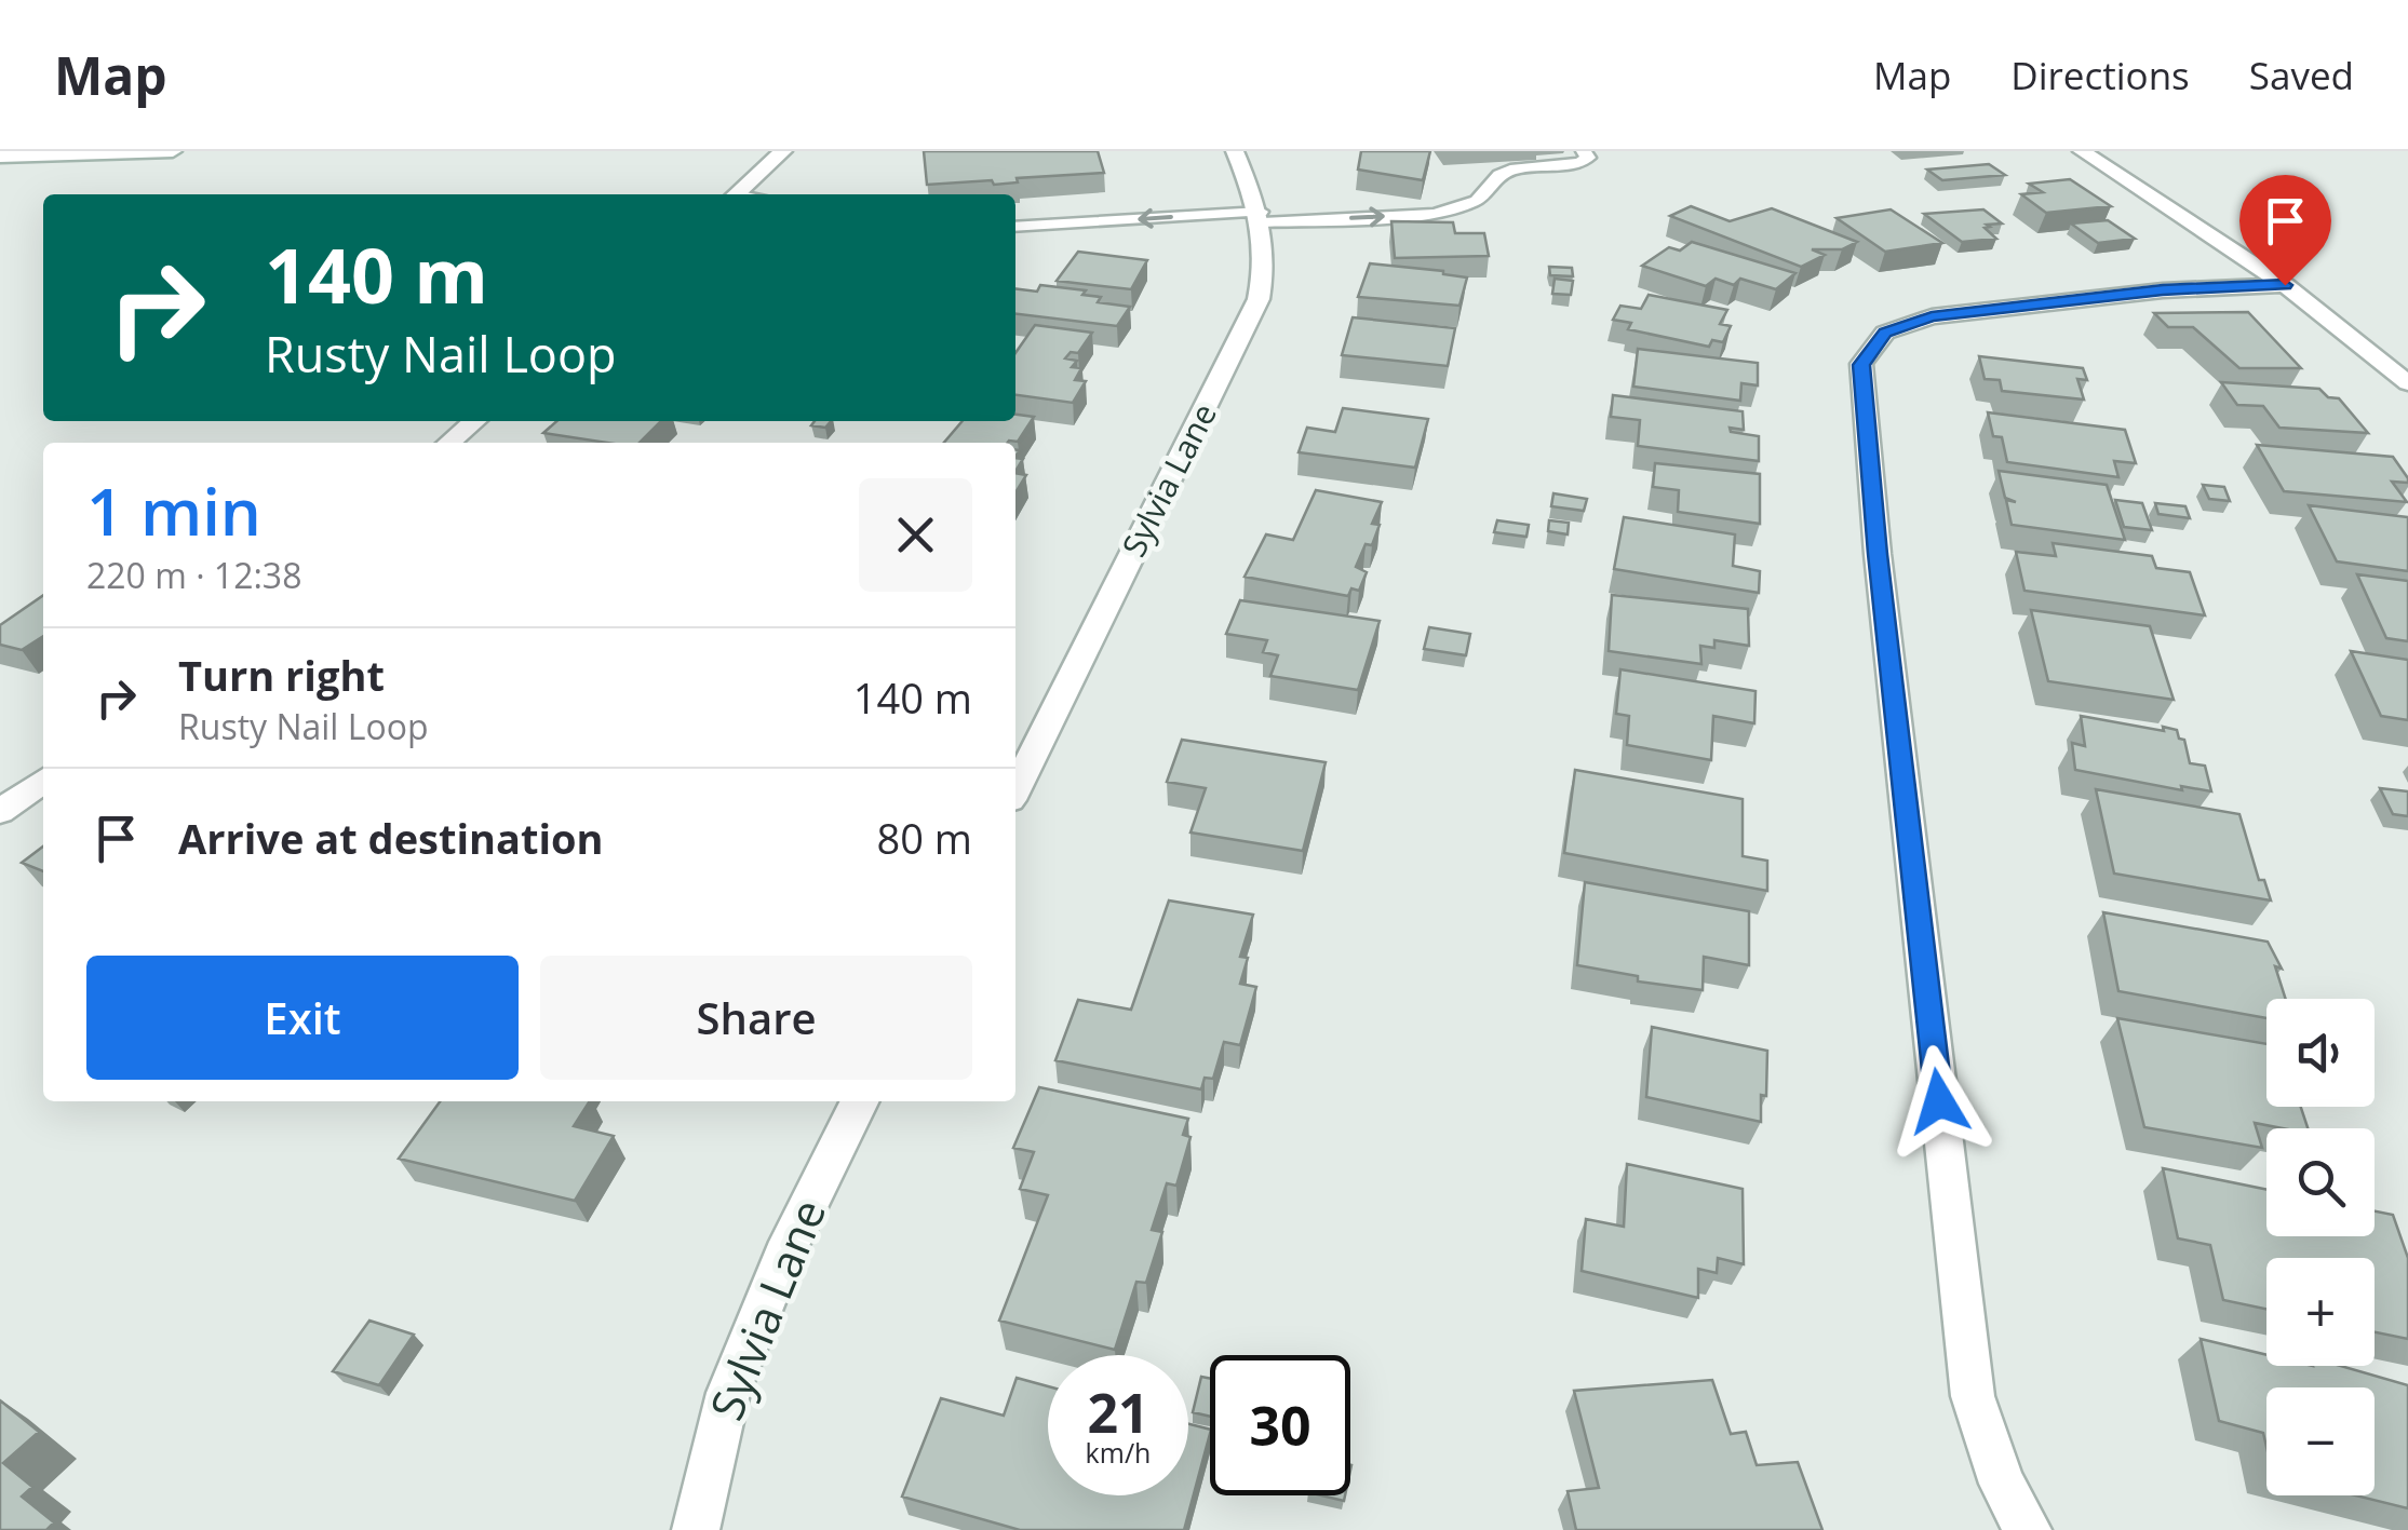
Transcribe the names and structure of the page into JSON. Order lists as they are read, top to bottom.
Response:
{
  "streets": {
    "street": ["Sylvia Lane"]
  },
  "page": {
    "header": "Map",
    "nav": ["Map", "Directions", "Saved"],
    "turn": ["140 m", "Rusty Nail Loop"],
    "heading": ["1 min", "220 m · 12:38"],
    "list": [
      {
        "name": "Turn right",
        "note": "Rusty Nail Loop",
        "value": "140 m"
      },
      {
        "name": "Arrive at destination",
        "value": "80 m"
      }
    ],
    "buttons": ["Exit", "Share"],
    "map_buttons": ["+", "−"],
    "speed": "21 km/h",
    "limit": "30"
  }
}
